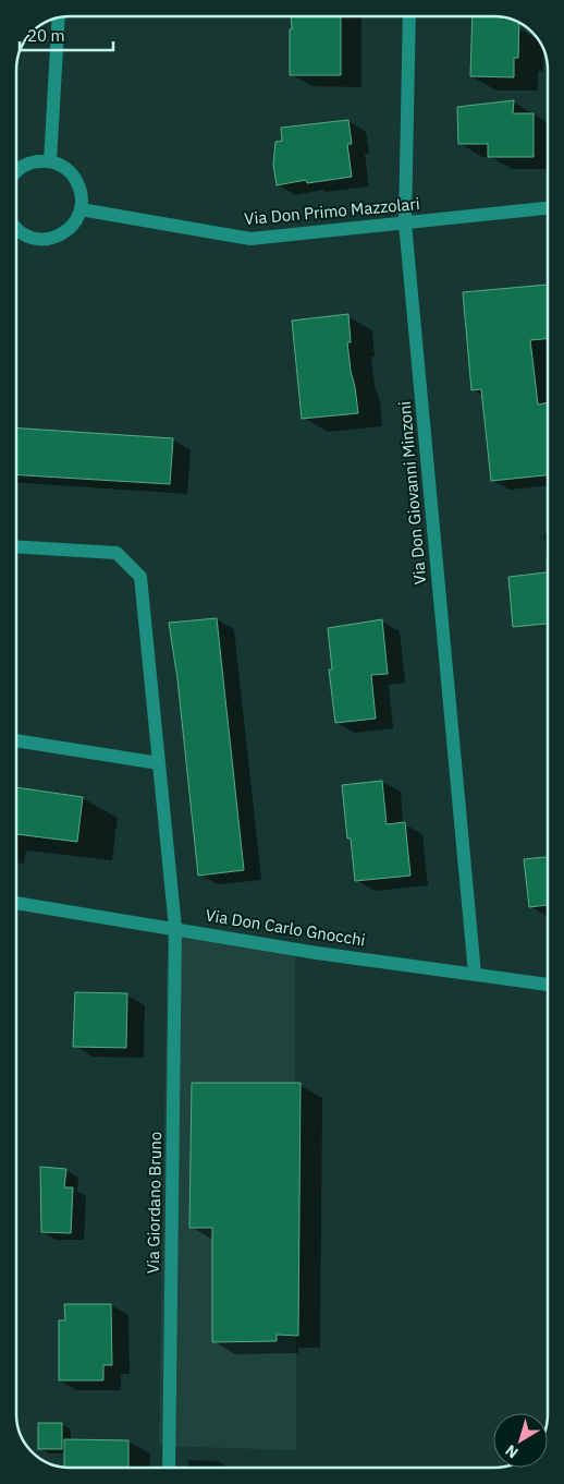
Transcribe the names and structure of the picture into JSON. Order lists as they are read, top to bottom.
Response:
{
  "streets": {
    "street": [
      "Via Don Primo Mazzolari",
      "Via Don Giovanni Minzoni",
      "Via Don Carlo Gnocchi",
      "Via Giordano Bruno"
    ]
  },
  "crossings": [
    ["Via Don Primo Mazzolari", "Via Don Giovanni Minzoni"],
    ["Via Don Giovanni Minzoni", "Via Don Carlo Gnocchi"],
    ["Via Don Carlo Gnocchi", "Via Giordano Bruno"]
  ],
  "scale_bar": "20 m",
  "north": "bottom left"
}
